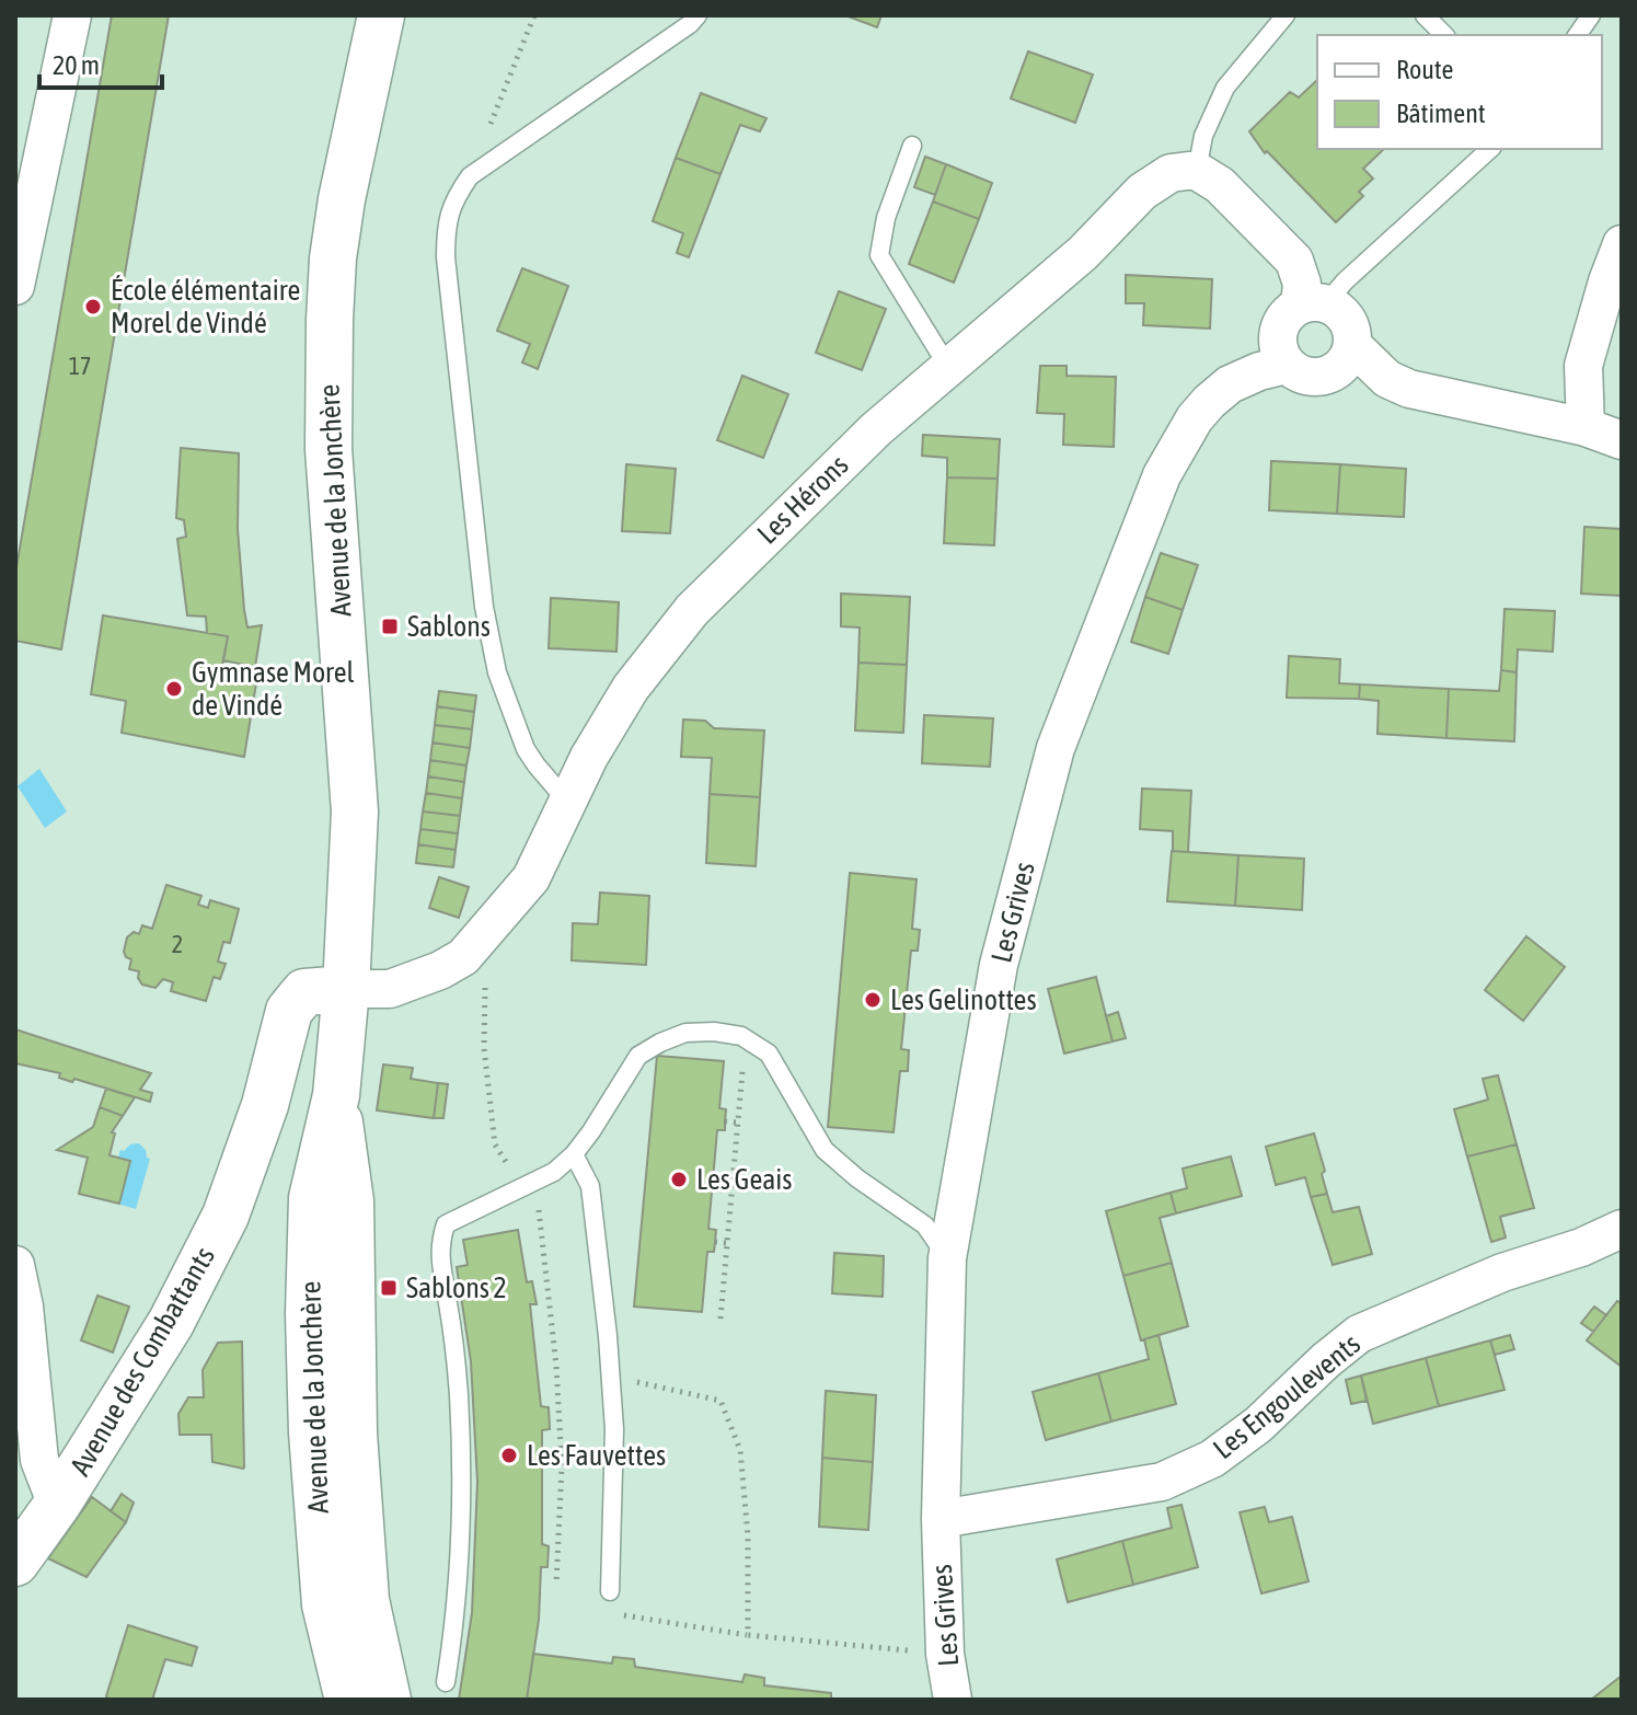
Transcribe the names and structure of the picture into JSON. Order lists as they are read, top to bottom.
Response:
{
  "streets": {
    "street": [
      "Les Hérons",
      "Avenue de la Jonchère",
      "Les Grives",
      "Avenue des Combattants",
      "Les Engoulevents"
    ]
  },
  "crossings": [
    ["Les Hérons", "Avenue de la Jonchère"],
    ["Les Hérons", "Avenue des Combattants"],
    ["Avenue de la Jonchère", "Avenue des Combattants"],
    ["Les Grives", "Les Engoulevents"]
  ],
  "places": {
    "other": [
      "École élémentaire Morel de Vindé",
      "Gymnase Morel de Vindé",
      "Les Gelinottes",
      "Les Geais",
      "Les Fauvettes"
    ],
    "transit": ["Sablons", "Sablons 2"]
  },
  "house_numbers": ["17", "2"],
  "legend": ["Route", "Bâtiment"],
  "scale_bar": "20 m"
}
